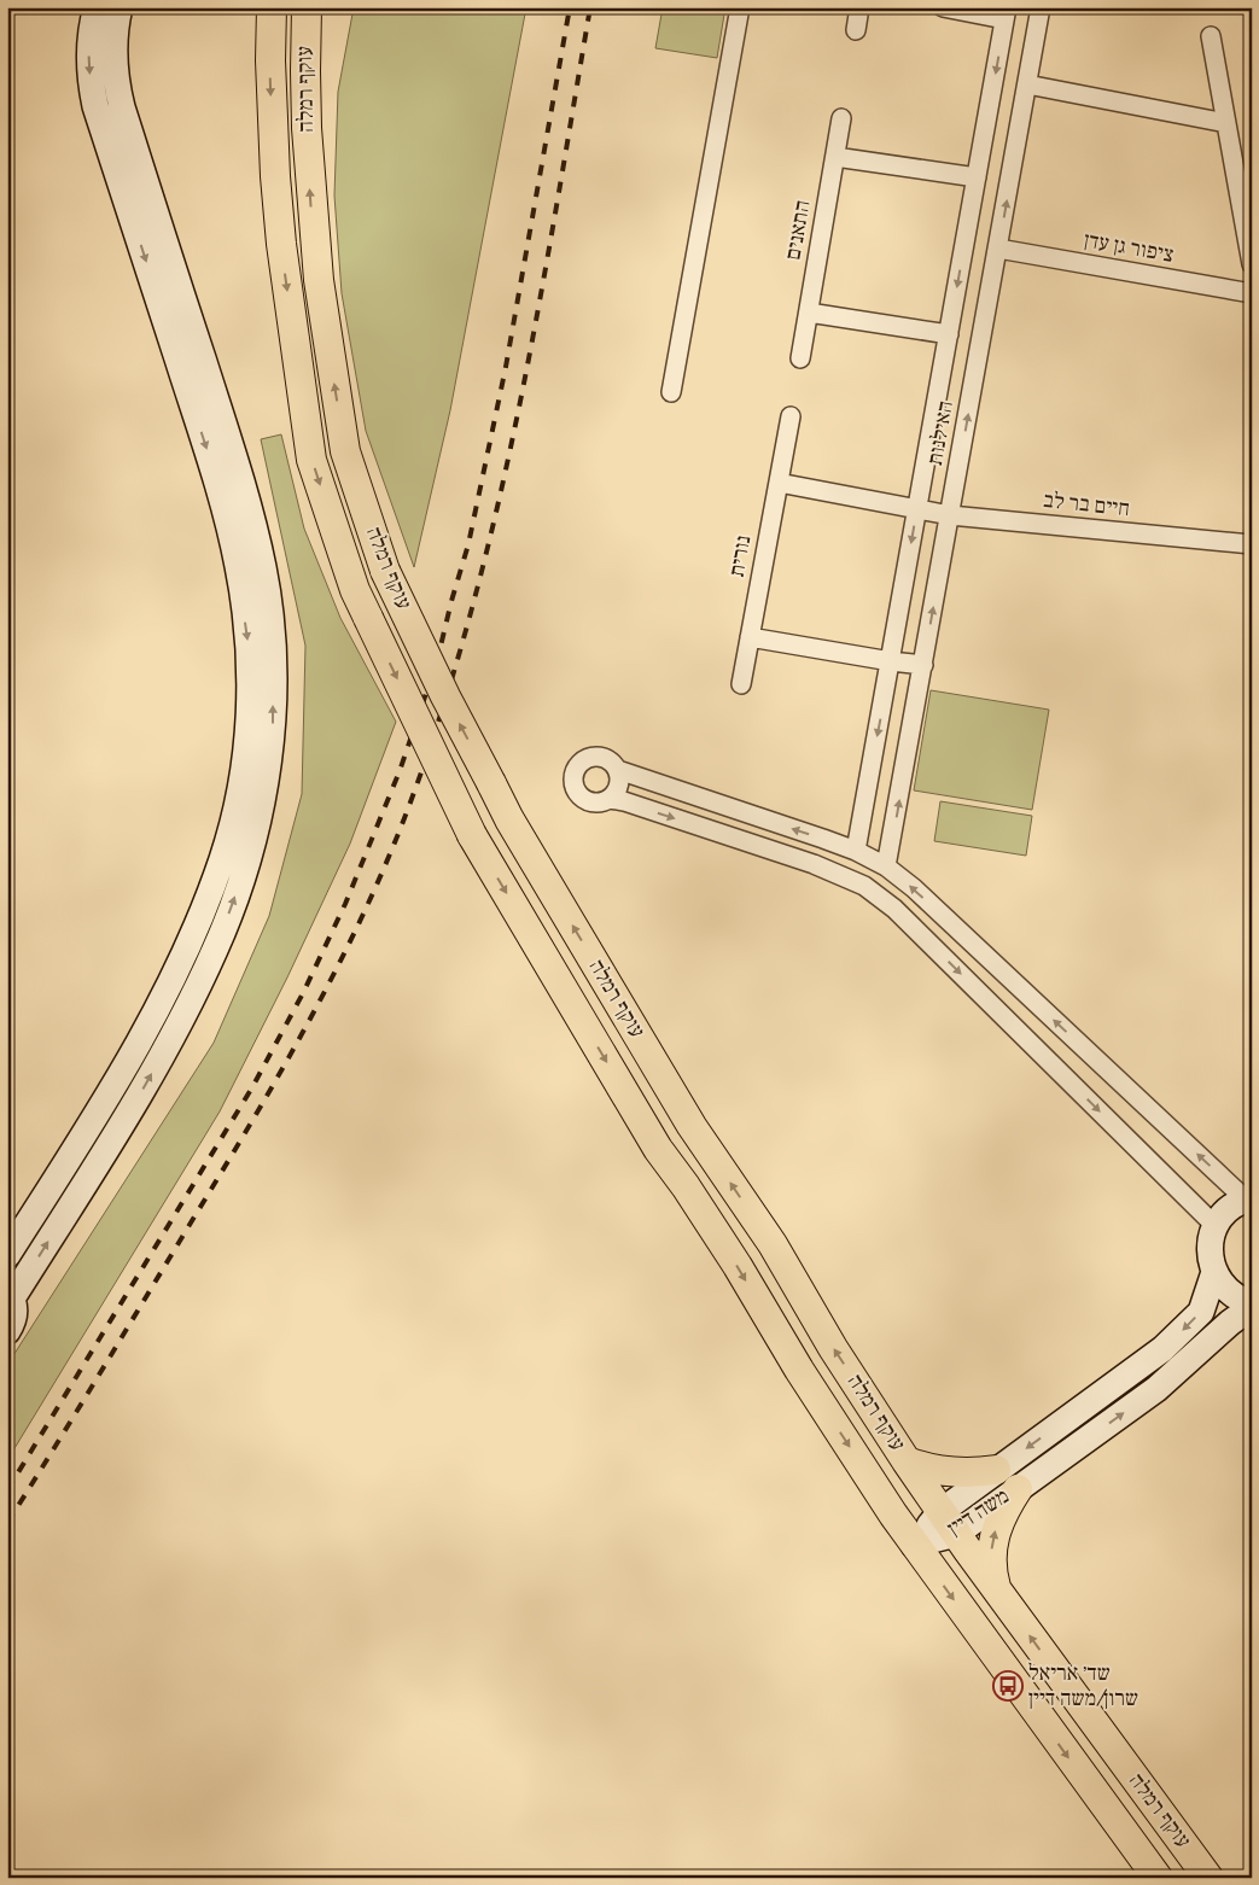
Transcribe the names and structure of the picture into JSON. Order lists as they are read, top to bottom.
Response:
{
  "streets": {
    "main road": ["עוקף רמלה", "משה דיין"],
    "street": [
      "התאנים",
      "ציפור גן עדן",
      "האילנות",
      "חיים בר לב",
      "נורית"
    ]
  },
  "crossings": [
    ["עוקף רמלה", "משה דיין"],
    ["ציפור גן עדן", "האילנות"],
    ["האילנות", "חיים בר לב"]
  ],
  "places": {
    "bus stop": ["שד׳ אריאל שרון/משה דיין"]
  }
}
